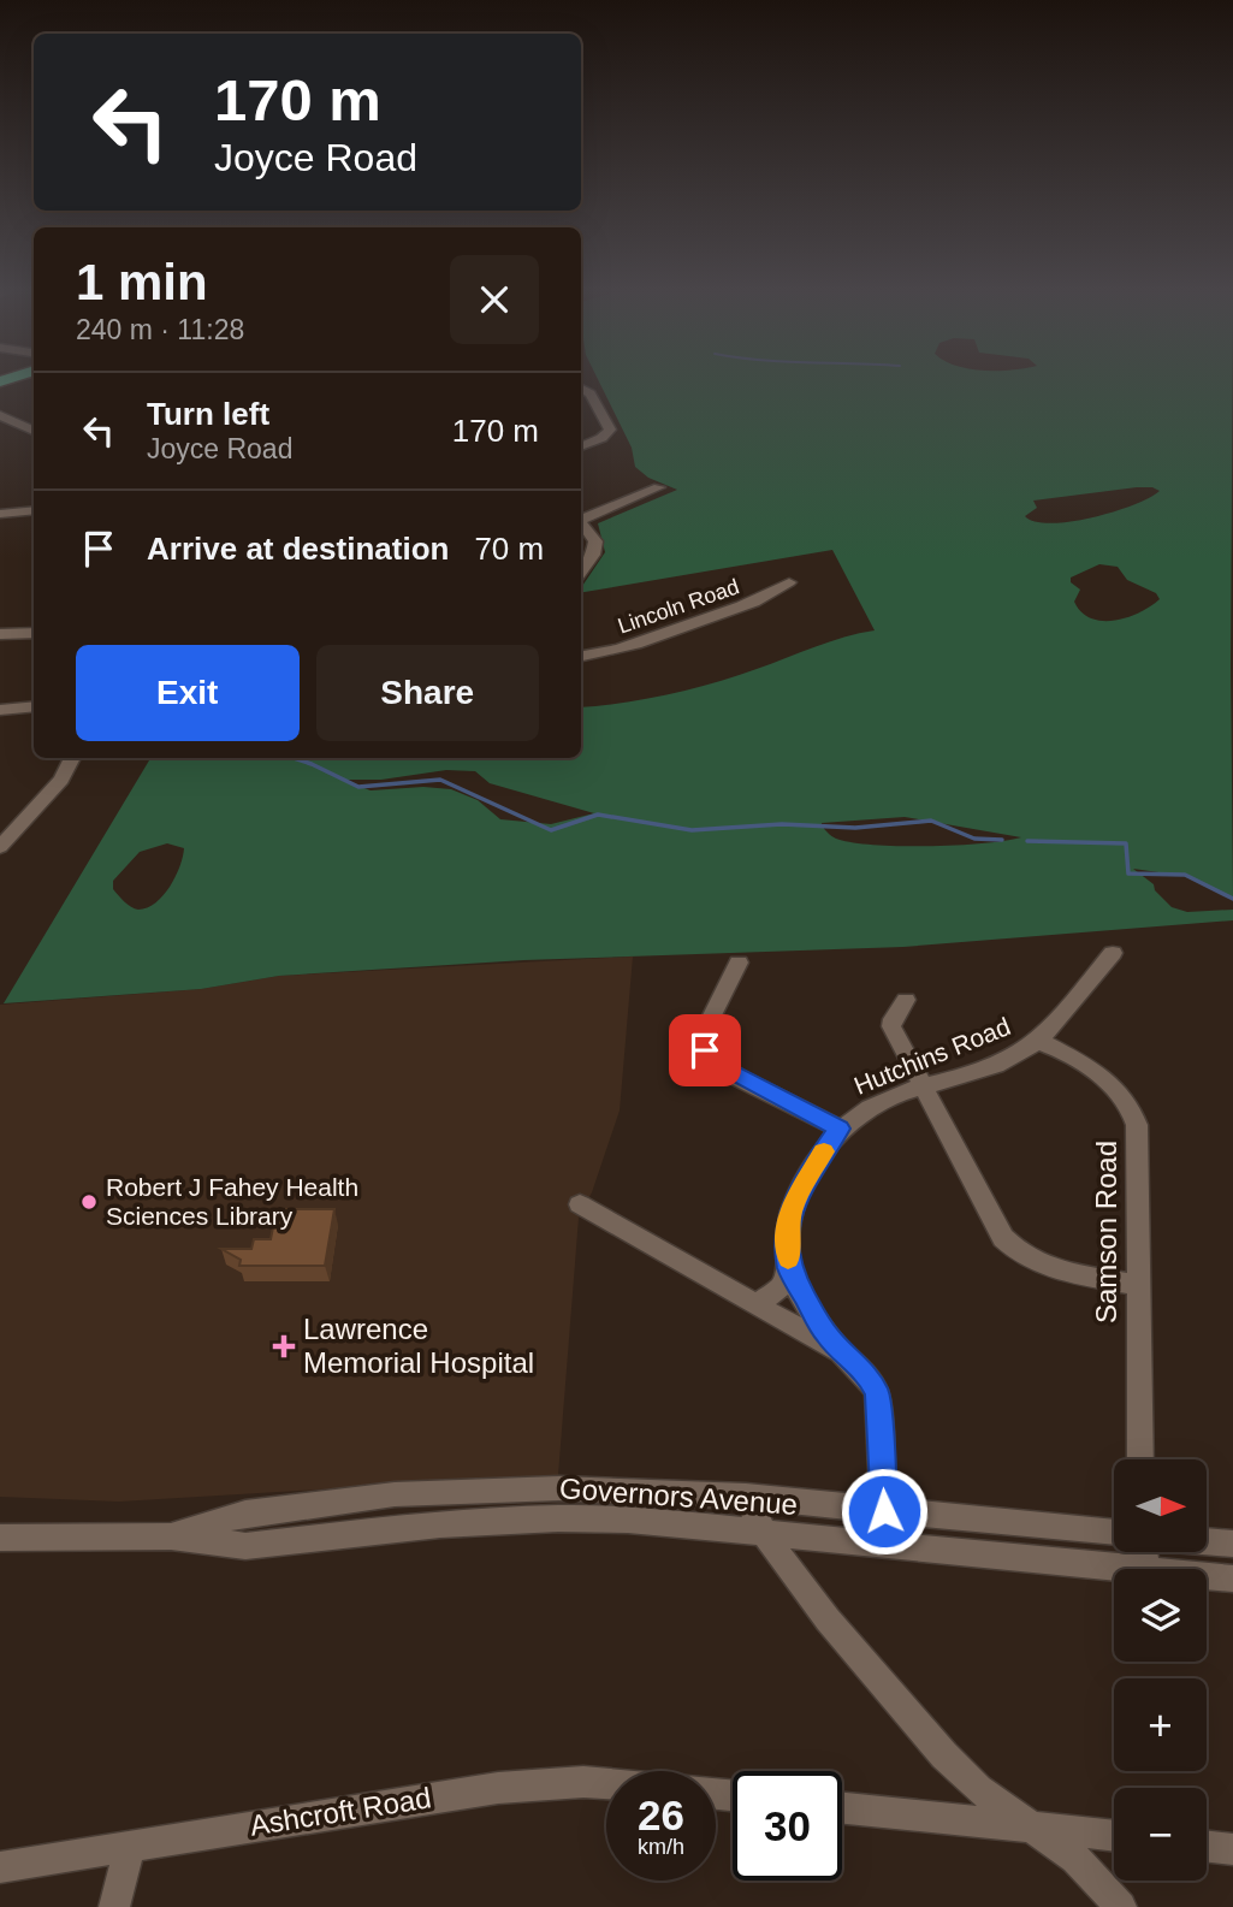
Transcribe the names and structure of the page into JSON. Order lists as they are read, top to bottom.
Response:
{
  "streets": {
    "street": [
      "Lincoln Road",
      "Hutchins Road",
      "Samson Road",
      "Governors Avenue",
      "Ashcroft Road"
    ]
  },
  "crossings": [
    ["Hutchins Road", "Samson Road"],
    ["Hutchins Road", "Governors Avenue"]
  ],
  "places": {
    "other": ["Robert J Fahey Health Sciences Library"],
    "health": ["Lawrence Memorial Hospital"]
  },
  "north": "right",
  "page": {
    "turn": ["170 m", "Joyce Road"],
    "heading": ["1 min", "240 m · 11:28"],
    "list": [
      {
        "name": "Turn left",
        "note": "Joyce Road",
        "value": "170 m"
      },
      {
        "name": "Arrive at destination",
        "value": "70 m"
      }
    ],
    "buttons": ["Exit", "Share"],
    "map_buttons": ["+", "−"],
    "speed": "26 km/h",
    "limit": "30"
  }
}
